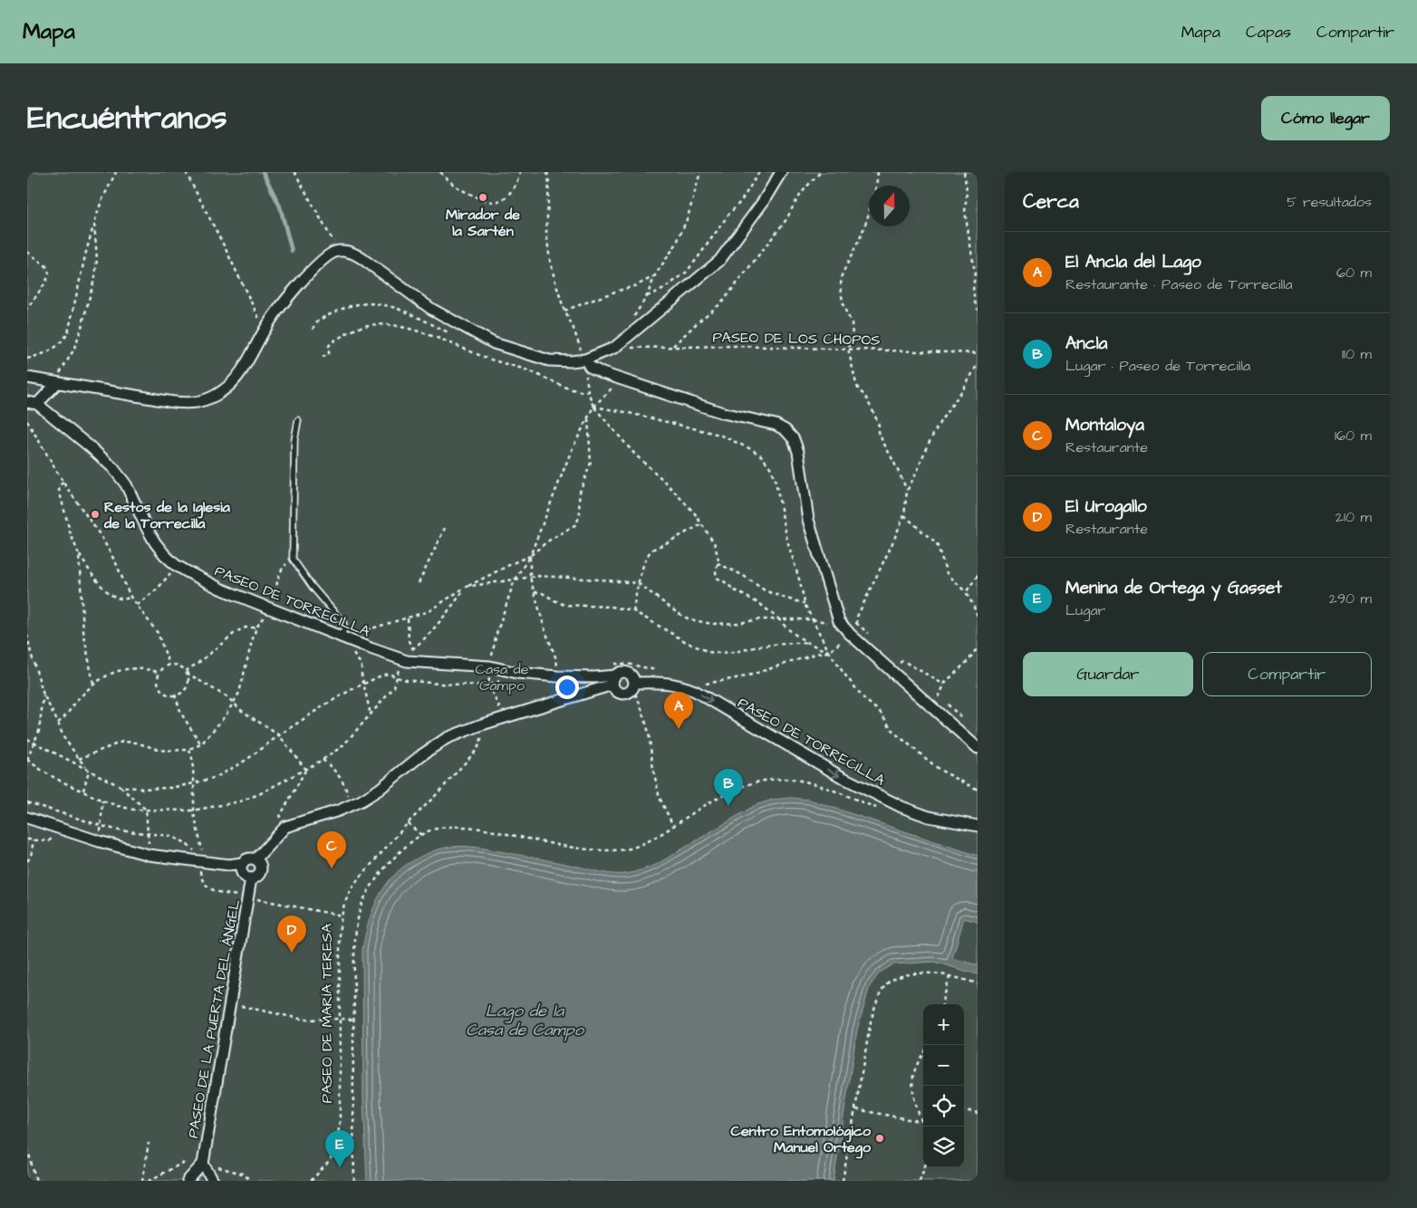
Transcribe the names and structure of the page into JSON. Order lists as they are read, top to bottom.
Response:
{
  "streets": {
    "street": ["PASEO DE TORRECILLA", "PASEO DE LA PUERTA DEL ÁNGEL"],
    "path": ["PASEO DE LOS CHOPOS", "PASEO DE MARÍA TERESA"]
  },
  "water": ["Lago de la Casa de Campo"],
  "parks": ["Casa de Campo"],
  "places": ["Mirador de la Sartén", "Restos de la Iglesia de la Torrecilla", "Centro Entomológico Manuel Ortego"],
  "north": "top",
  "page": {
    "header": "Mapa",
    "nav": ["Mapa", "Capas", "Compartir"],
    "title": "Encuéntranos",
    "buttons": [
      "Cómo llegar",
      ["Guardar", "Compartir"]
    ],
    "heading": ["Cerca", "5 resultados"],
    "list": [
      {
        "mark": "A",
        "name": "El Ancla del Lago",
        "note": "Restaurante · Paseo de Torrecilla",
        "value": "60 m"
      },
      {
        "mark": "B",
        "name": "Ancla",
        "note": "Lugar · Paseo de Torrecilla",
        "value": "110 m"
      },
      {
        "mark": "C",
        "name": "Montaloya",
        "note": "Restaurante",
        "value": "160 m"
      },
      {
        "mark": "D",
        "name": "El Urogallo",
        "note": "Restaurante",
        "value": "210 m"
      },
      {
        "mark": "E",
        "name": "Menina de Ortega y Gasset",
        "note": "Lugar",
        "value": "290 m"
      }
    ],
    "pins": [
      "A",
      "B",
      "C",
      "D",
      "E"
    ],
    "map_buttons": ["+", "−"]
  }
}
